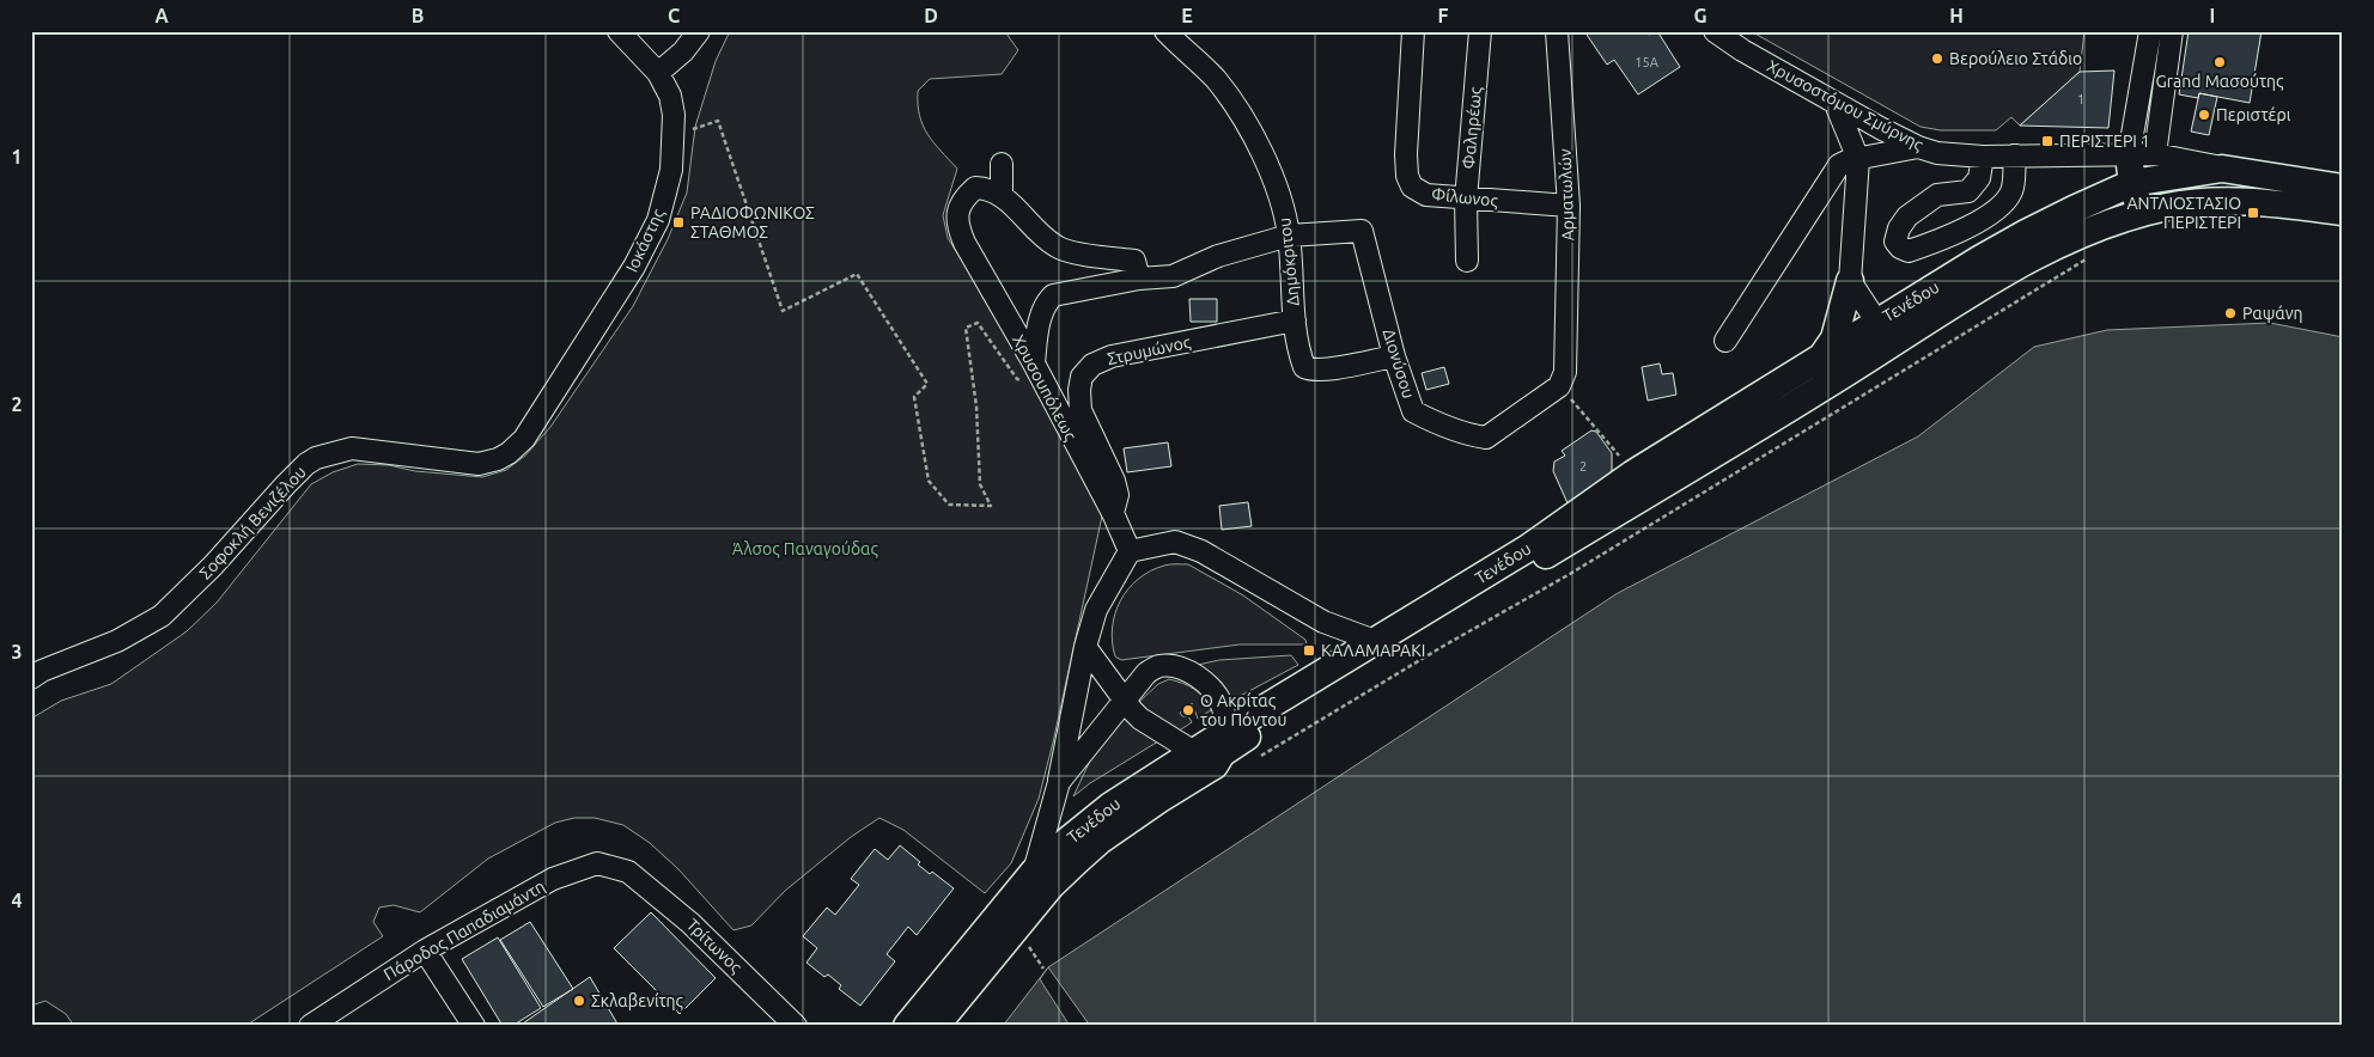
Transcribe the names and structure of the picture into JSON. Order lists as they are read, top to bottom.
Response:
{
  "streets": {
    "main road": ["Τενέδου"],
    "street": [
      "Χρυσοστόμου Σμύρνης",
      "Φαληρέως",
      "Αρματωλών",
      "Φίλωνος",
      "Ιοκάστης",
      "Δημόκριτου",
      "Στρυμώνος",
      "Διονύσου",
      "Χρυσουπόλεως",
      "Σοφοκλή Βενιζέλου",
      "Πάροδος Παπαδιαμάντη",
      "Τρίτωνος"
    ]
  },
  "crossings": [
    ["Χρυσοστόμου Σμύρνης", "Τενέδου"],
    ["Φαληρέως", "Φίλωνος"],
    ["Αρματωλών", "Φίλωνος"],
    ["Αρματωλών", "Διονύσου"],
    ["Ιοκάστης", "Σοφοκλή Βενιζέλου"],
    ["Δημόκριτου", "Στρυμώνος"],
    ["Δημόκριτου", "Διονύσου"],
    ["Στρυμώνος", "Χρυσουπόλεως"],
    ["Πάροδος Παπαδιαμάντη", "Τρίτωνος"]
  ],
  "parks": ["Άλσος Παναγούδας"],
  "places": {
    "other": [
      "Βερούλειο Στάδιο",
      "Grand Μασούτης",
      "Περιστέρι",
      "Ραψάνη",
      "Ο Ακρίτας του Πόντου",
      "Σκλαβενίτης"
    ],
    "transit": [
      "ΠΕΡΙΣΤΕΡΙ 1",
      "ΑΝΤΛΙΟΣΤΑΣΙΟ ΠΕΡΙΣΤΕΡΙ",
      "ΡΑΔΙΟΦΩΝΙΚΟΣ ΣΤΑΘΜΟΣ",
      "ΚΑΛΑΜΑΡΑΚΙ"
    ]
  },
  "house_numbers": ["15Α", "1", "2"],
  "grid": {
    "columns": [
      "A",
      "B",
      "C",
      "D",
      "E",
      "F",
      "G",
      "H",
      "I"
    ],
    "rows": [
      "1",
      "2",
      "3",
      "4"
    ]
  }
}
